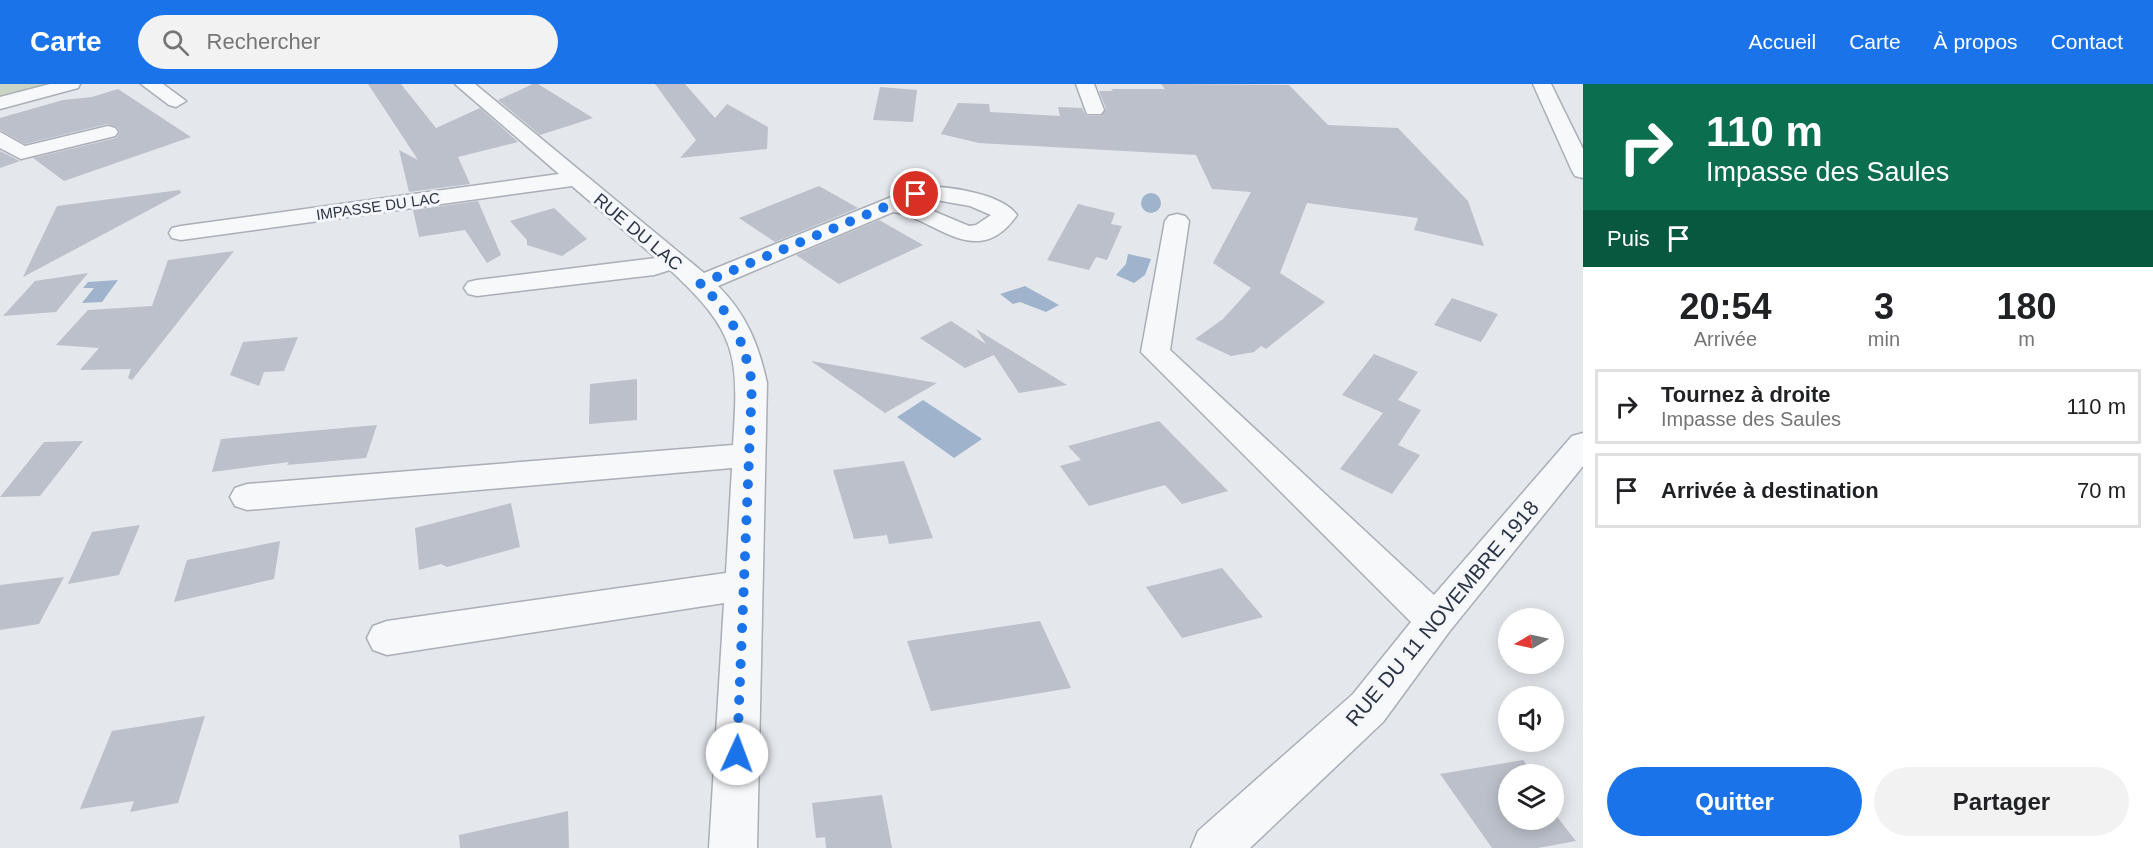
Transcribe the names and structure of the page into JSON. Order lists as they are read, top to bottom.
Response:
{
  "streets": {
    "street": ["IMPASSE DU LAC", "RUE DU LAC", "RUE DU 11 NOVEMBRE 1918"]
  },
  "crossings": [
    ["IMPASSE DU LAC", "RUE DU LAC"]
  ],
  "north": "left",
  "page": {
    "header": "Carte",
    "search": "Rechercher",
    "nav": [
      "Accueil",
      "Carte",
      "À propos",
      "Contact"
    ],
    "turn": ["110 m", "Impasse des Saules"],
    "then": "Puis",
    "eta": [
      "20:54",
      "Arrivée",
      "3",
      "min",
      "180",
      "m"
    ],
    "list": [
      {
        "name": "Tournez à droite",
        "note": "Impasse des Saules",
        "value": "110 m"
      },
      {
        "name": "Arrivée à destination",
        "value": "70 m"
      }
    ],
    "buttons": ["Quitter", "Partager"]
  }
}
